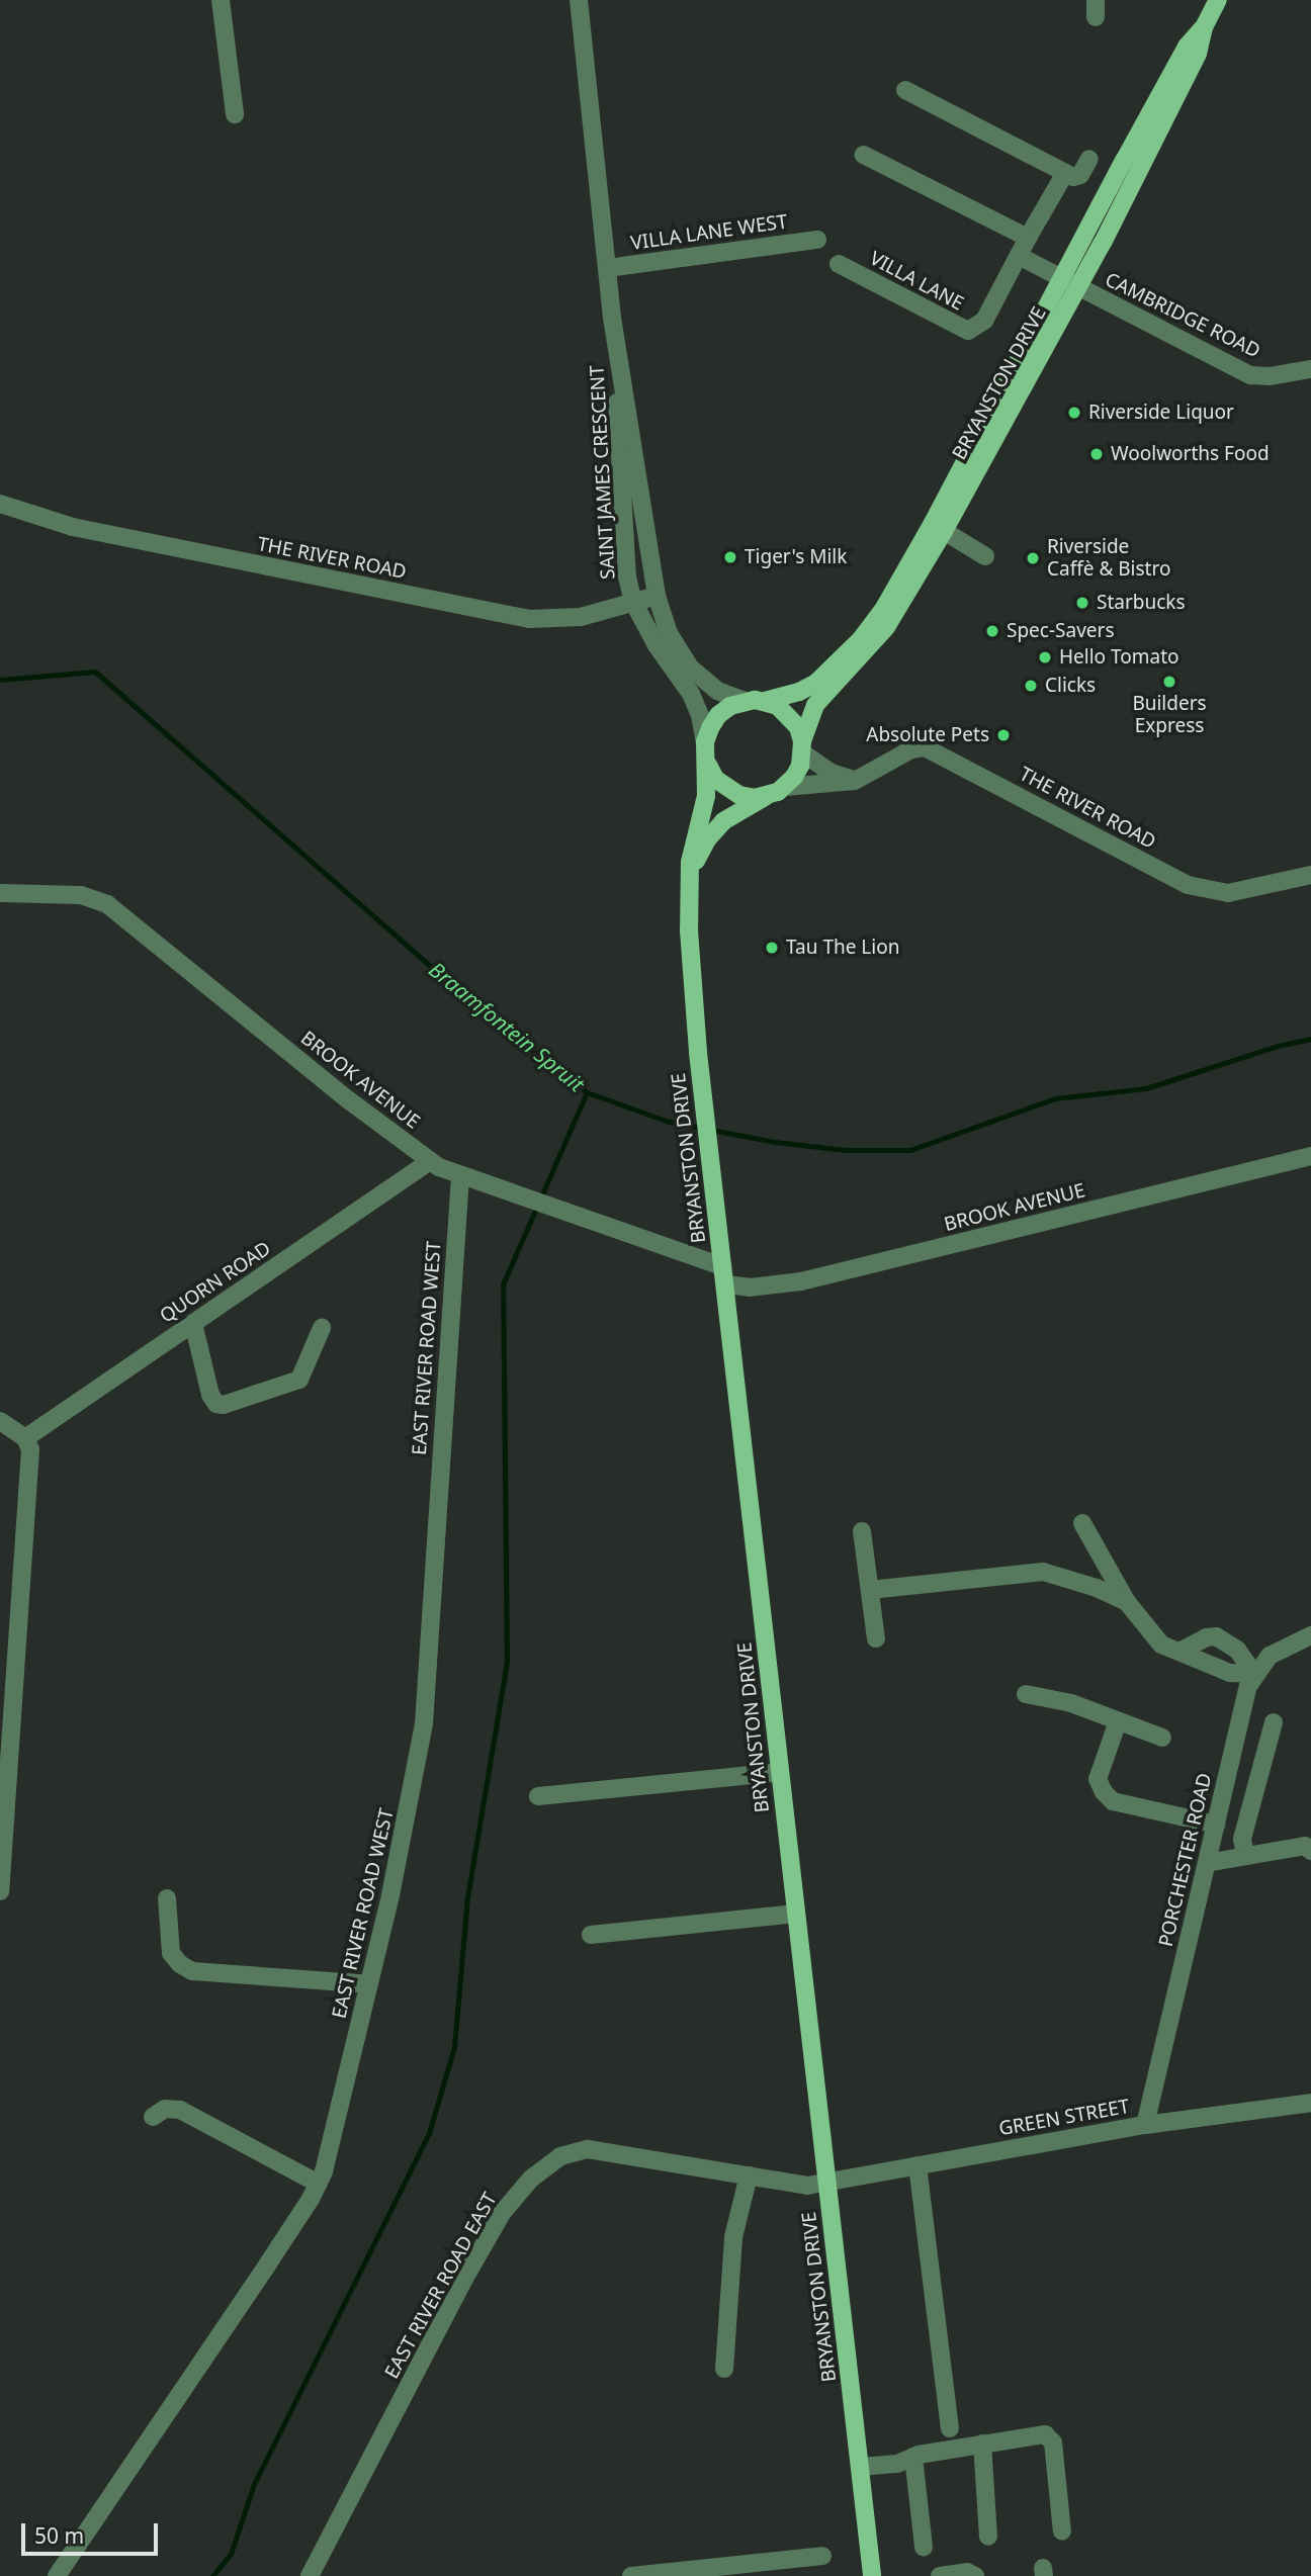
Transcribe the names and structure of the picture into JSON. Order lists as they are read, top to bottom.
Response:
{
  "streets": {
    "main road": ["BRYANSTON DRIVE"],
    "street": [
      "VILLA LANE WEST",
      "VILLA LANE",
      "CAMBRIDGE ROAD",
      "SAINT JAMES CRESCENT",
      "THE RIVER ROAD",
      "BROOK AVENUE",
      "QUORN ROAD",
      "EAST RIVER ROAD WEST",
      "PORCHESTER ROAD",
      "GREEN STREET",
      "EAST RIVER ROAD EAST"
    ]
  },
  "crossings": [
    ["VILLA LANE WEST", "SAINT JAMES CRESCENT"],
    ["CAMBRIDGE ROAD", "BRYANSTON DRIVE"],
    ["BRYANSTON DRIVE", "SAINT JAMES CRESCENT"],
    ["BRYANSTON DRIVE", "THE RIVER ROAD"],
    ["BRYANSTON DRIVE", "BROOK AVENUE"],
    ["BRYANSTON DRIVE", "GREEN STREET"],
    ["BRYANSTON DRIVE", "EAST RIVER ROAD EAST"],
    ["SAINT JAMES CRESCENT", "THE RIVER ROAD"],
    ["BROOK AVENUE", "QUORN ROAD"],
    ["BROOK AVENUE", "EAST RIVER ROAD WEST"],
    ["PORCHESTER ROAD", "GREEN STREET"],
    ["GREEN STREET", "EAST RIVER ROAD EAST"]
  ],
  "water": ["Braamfontein Spruit"],
  "places": [
    "Riverside Liquor",
    "Woolworths Food",
    "Tiger's Milk",
    "Riverside Caffè & Bistro",
    "Starbucks",
    "Spec-Savers",
    "Hello Tomato",
    "Builders Express",
    "Clicks",
    "Absolute Pets",
    "Tau The Lion"
  ],
  "scale_bar": "50 m"
}
